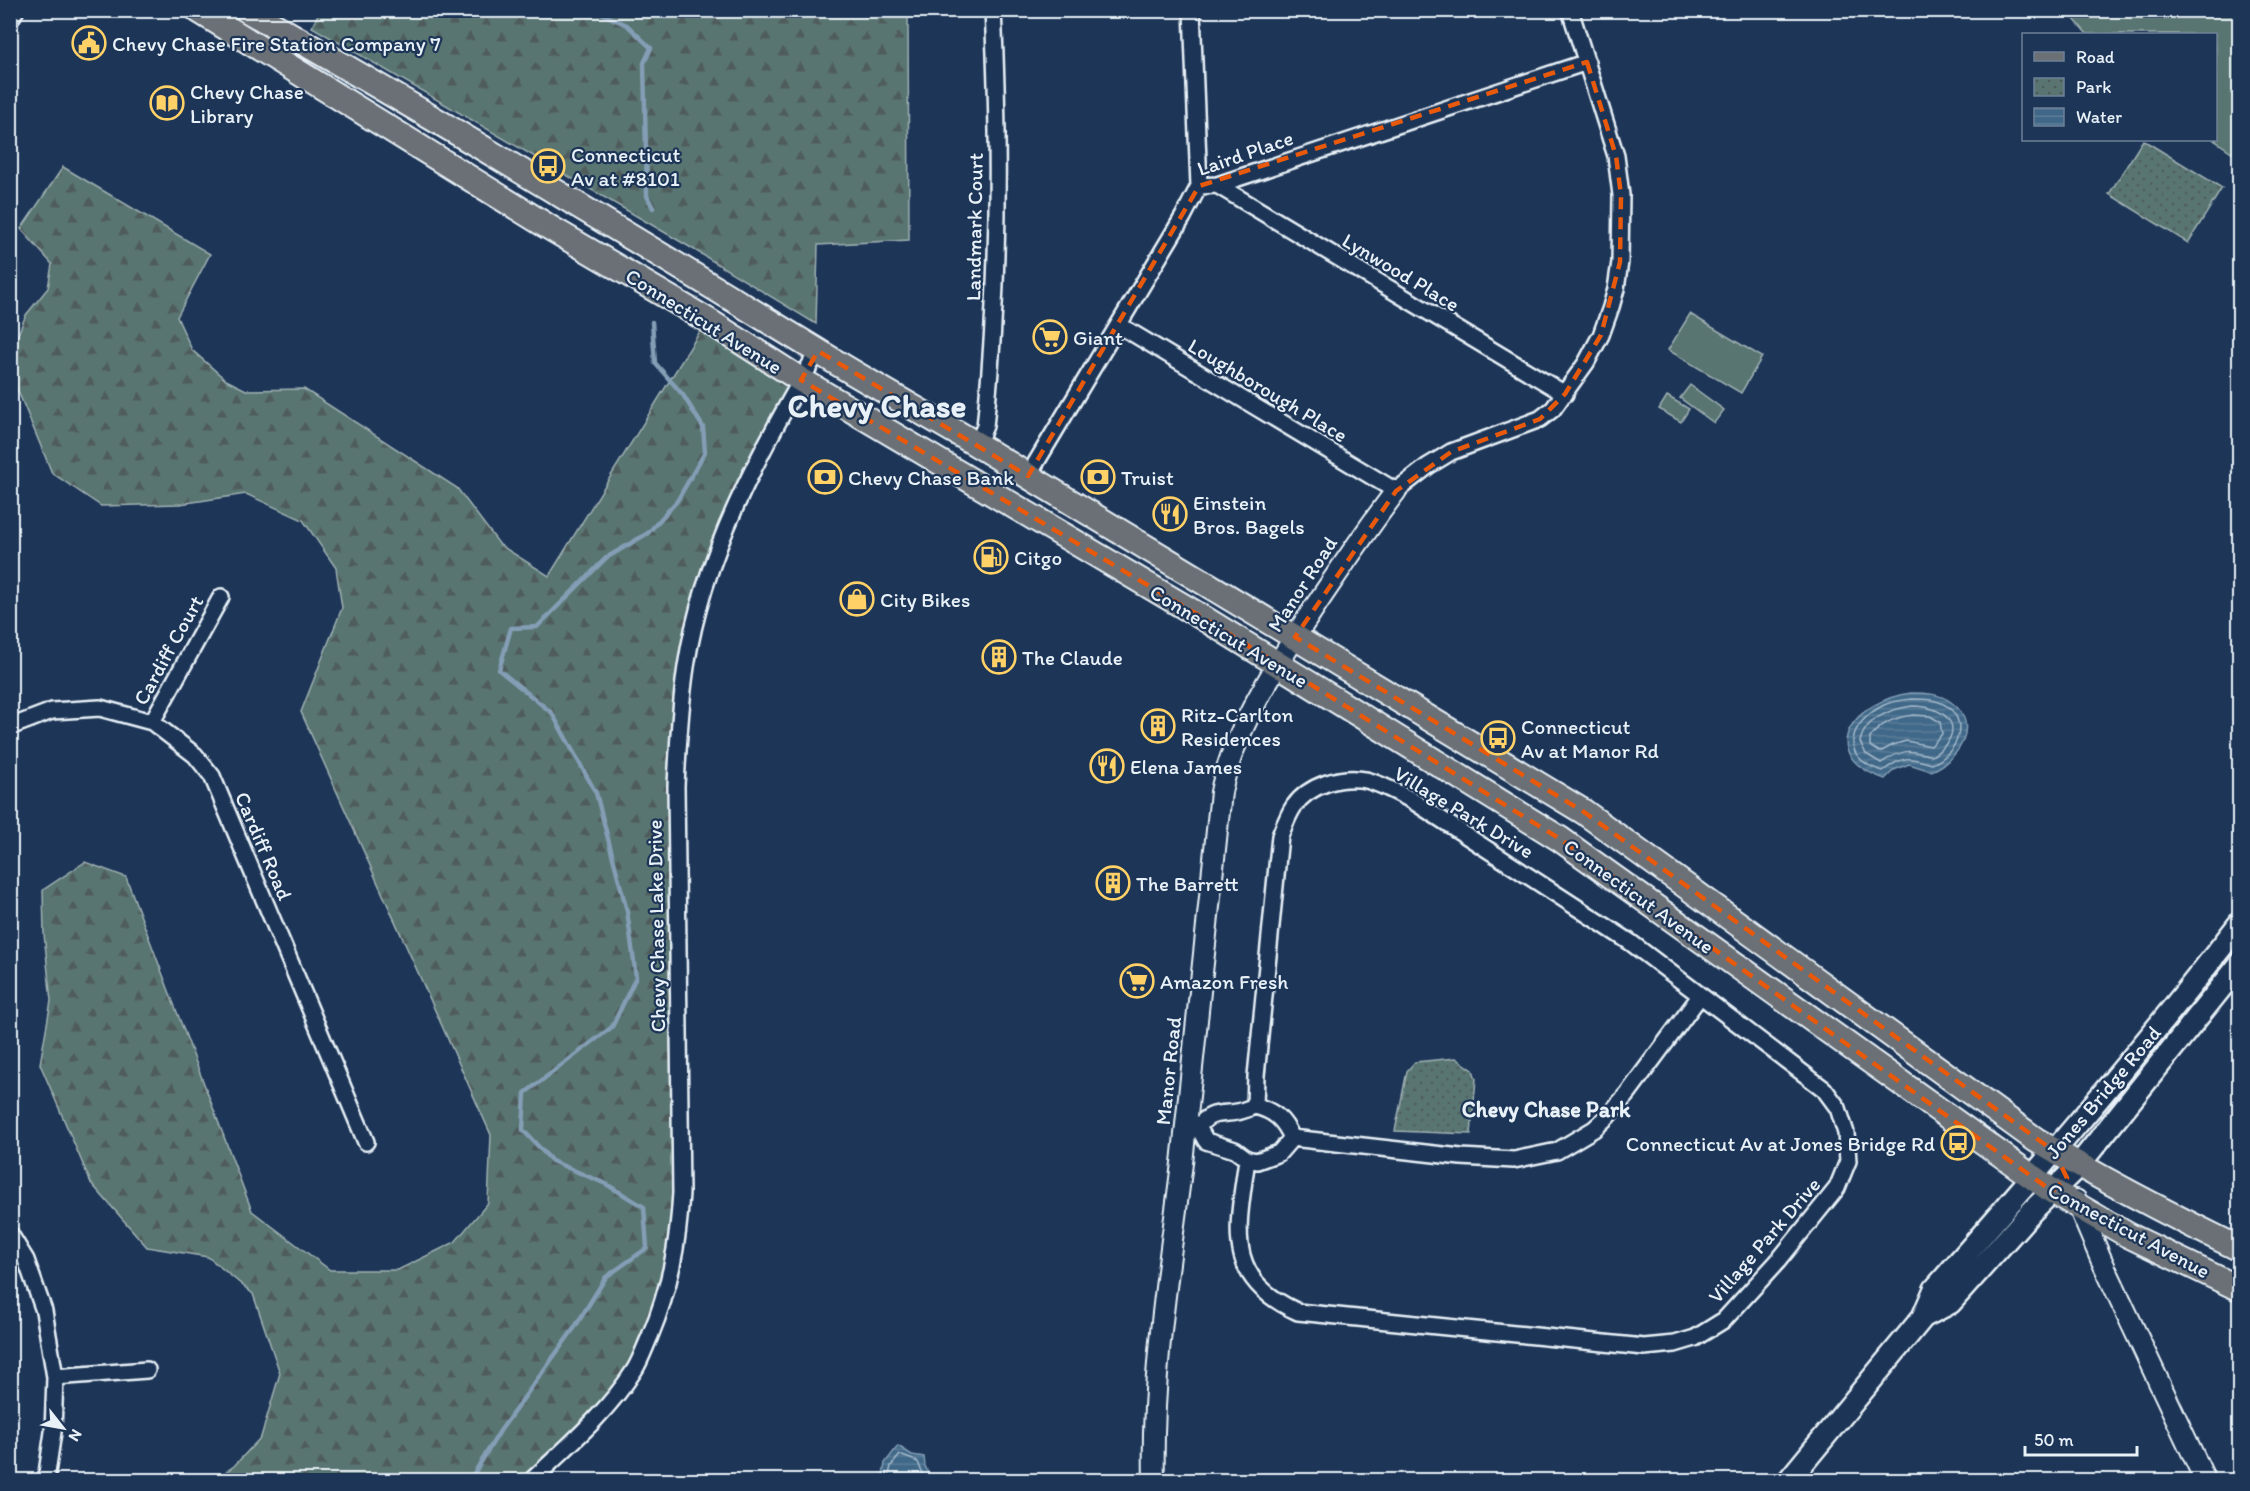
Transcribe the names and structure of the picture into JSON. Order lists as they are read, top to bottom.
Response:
{
  "streets": {
    "main road": ["Connecticut Avenue", "Jones Bridge Road"],
    "street": [
      "Laird Place",
      "Landmark Court",
      "Lynwood Place",
      "Loughborough Place",
      "Manor Road",
      "Cardiff Court",
      "Village Park Drive",
      "Cardiff Road",
      "Chevy Chase Lake Drive"
    ]
  },
  "crossings": [
    ["Laird Place", "Lynwood Place"],
    ["Laird Place", "Connecticut Avenue"],
    ["Laird Place", "Loughborough Place"],
    ["Laird Place", "Manor Road"],
    ["Landmark Court", "Connecticut Avenue"],
    ["Lynwood Place", "Manor Road"],
    ["Connecticut Avenue", "Manor Road"],
    ["Connecticut Avenue", "Chevy Chase Lake Drive"],
    ["Connecticut Avenue", "Jones Bridge Road"],
    ["Loughborough Place", "Manor Road"],
    ["Cardiff Court", "Cardiff Road"]
  ],
  "districts": ["Chevy Chase", "Chevy Chase Park"],
  "places": {
    "public building": ["Chevy Chase Fire Station Company 7"],
    "library": ["Chevy Chase Library"],
    "bus stop": ["Connecticut Av at #8101", "Connecticut Av at Manor Rd", "Connecticut Av at Jones Bridge Rd"],
    "supermarket": ["Giant", "Amazon Fresh"],
    "bank": ["Chevy Chase Bank", "Truist"],
    "restaurant": ["Einstein Bros. Bagels", "Elena James"],
    "fuel station": ["Citgo"],
    "shop": ["City Bikes"],
    "building": ["The Claude", "Ritz-Carlton Residences", "The Barrett"]
  },
  "legend": ["Road", "Park", "Water"],
  "scale_bar": "50 m",
  "north": "bottom right"
}
